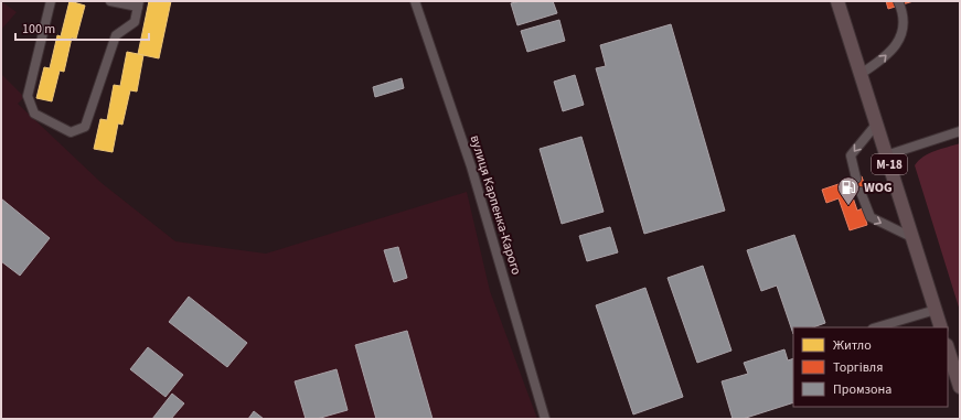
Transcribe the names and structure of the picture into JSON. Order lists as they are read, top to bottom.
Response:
{
  "streets": {
    "highway": ["М-18"],
    "street": ["вулиця Карпенка-Карого"]
  },
  "places": {
    "fuel station": ["WOG"]
  },
  "legend": ["Житло", "Торгівля", "Промзона"],
  "scale_bar": "100 m"
}
